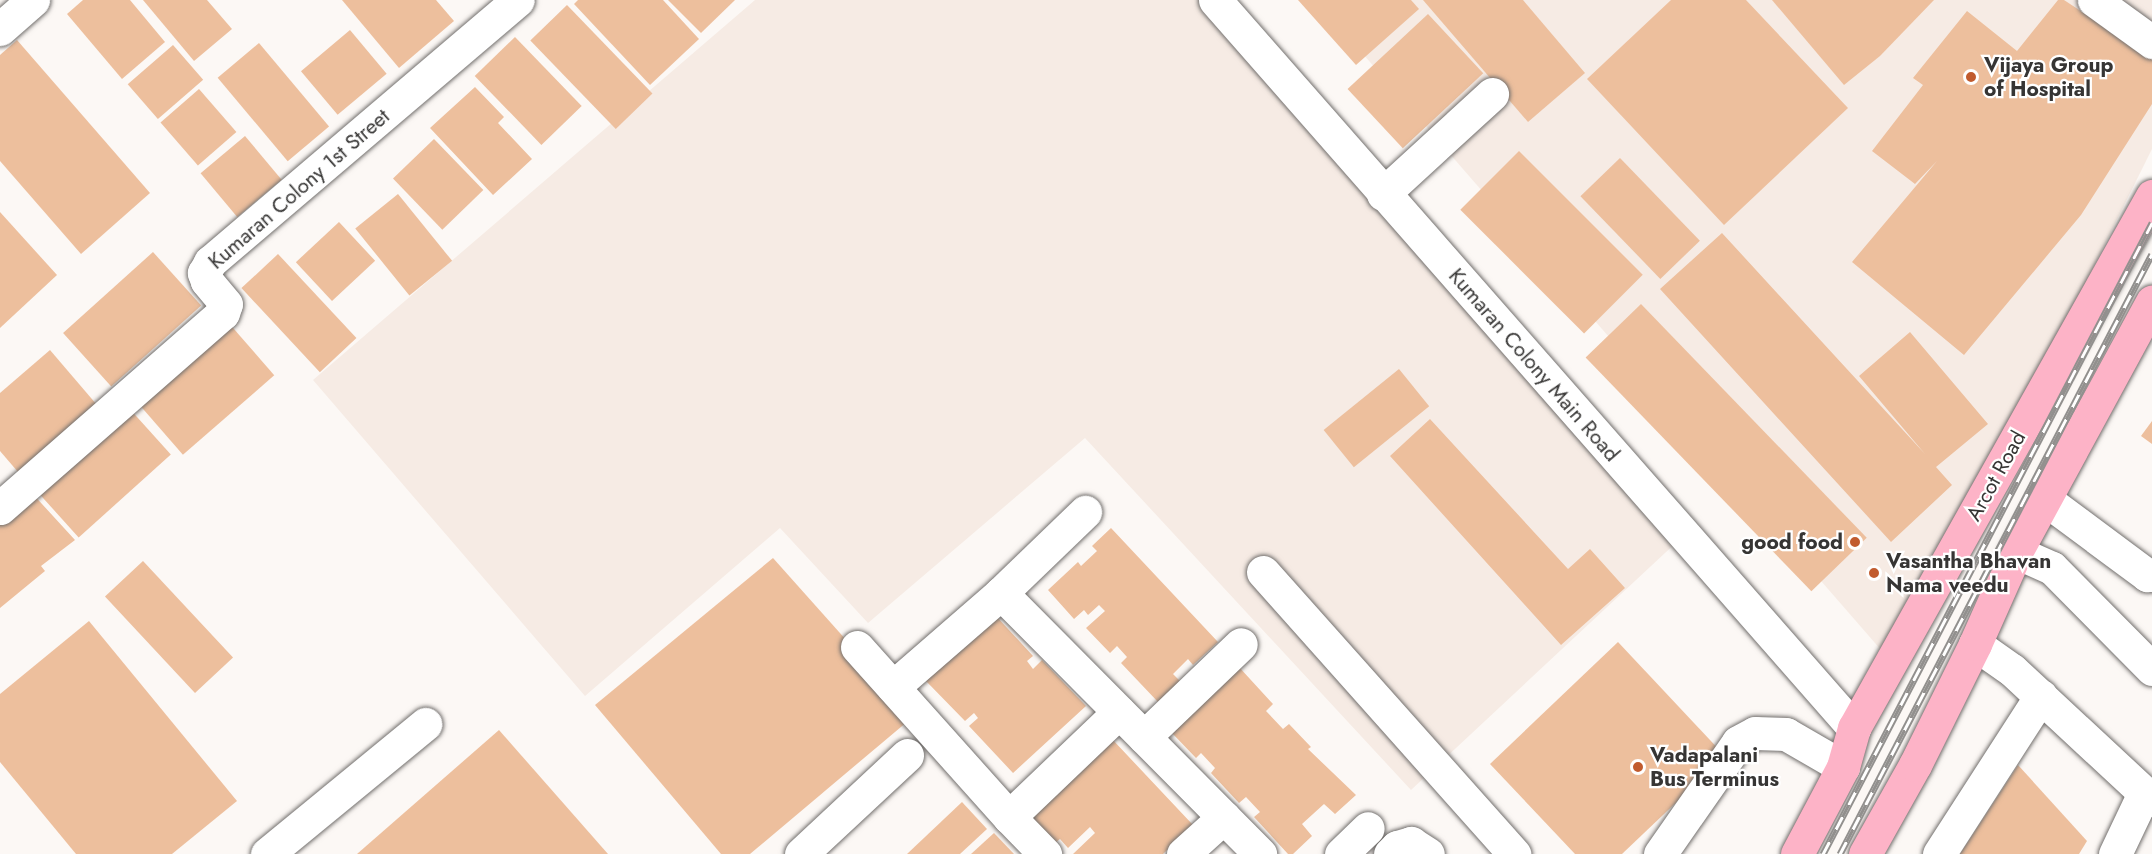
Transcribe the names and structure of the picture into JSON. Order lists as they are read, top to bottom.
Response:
{
  "streets": {
    "main road": ["Arcot Road"],
    "street": ["Kumaran Colony 1st Street", "Kumaran Colony Main Road"]
  },
  "crossings": [
    ["Kumaran Colony Main Road", "Arcot Road"]
  ],
  "places": [
    "Vijaya Group of Hospital",
    "good food",
    "Vasantha Bhavan Nama veedu",
    "Vadapalani Bus Terminus"
  ]
}
